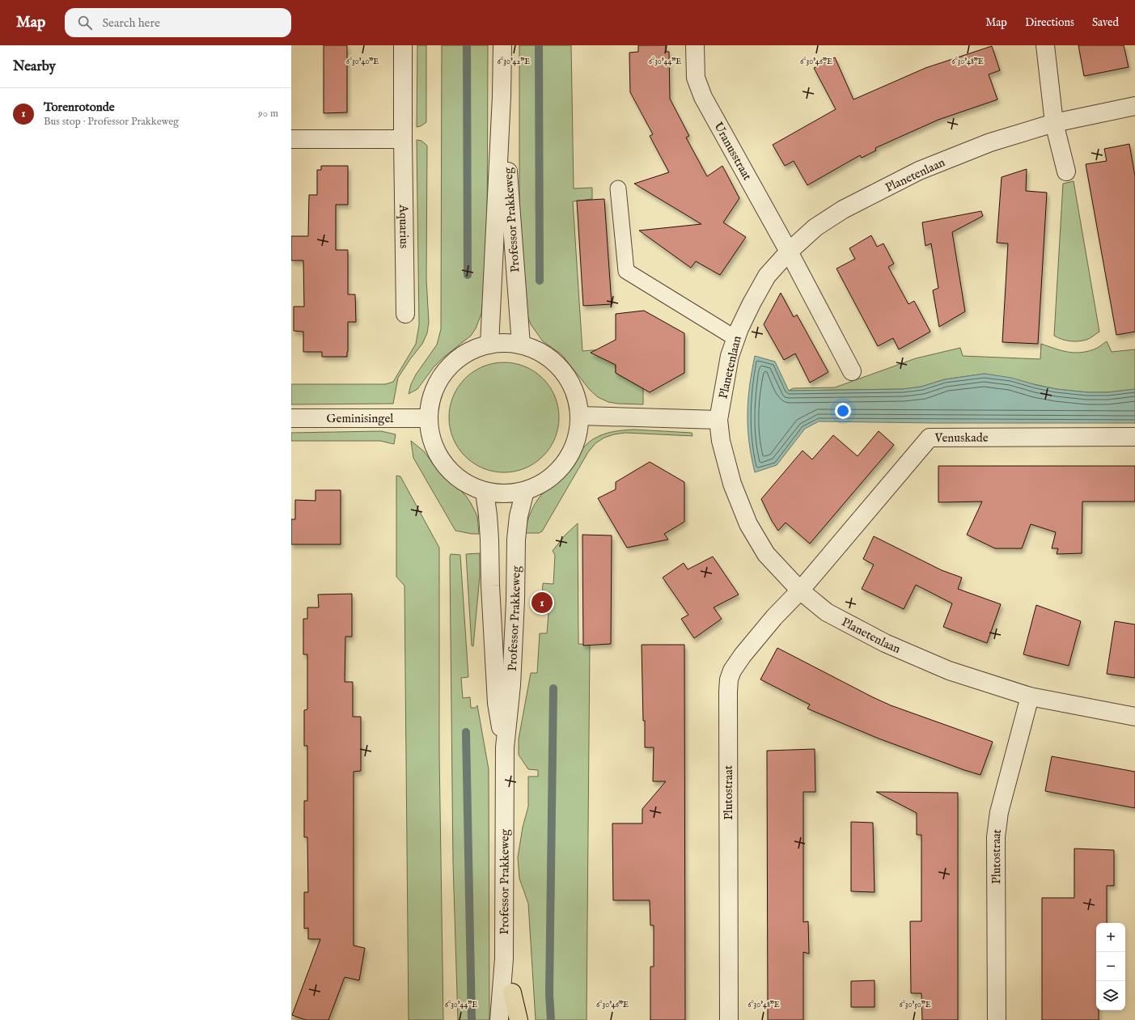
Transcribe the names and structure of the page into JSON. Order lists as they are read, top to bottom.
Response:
{
  "streets": {
    "street": [
      "Uranusstraat",
      "Planetenlaan",
      "Professor Prakkeweg",
      "Aquarius",
      "Geminisingel",
      "Venuskade",
      "Plutostraat"
    ]
  },
  "crossings": [
    ["Uranusstraat", "Planetenlaan"],
    ["Planetenlaan", "Venuskade"],
    ["Planetenlaan", "Plutostraat"],
    ["Venuskade", "Plutostraat"]
  ],
  "page": {
    "header": "Map",
    "search": "Search here",
    "nav": ["Map", "Directions", "Saved"],
    "heading": "Nearby",
    "list": [
      {
        "mark": "1",
        "name": "Torenrotonde",
        "note": "Bus stop · Professor Prakkeweg",
        "value": "90 m"
      }
    ],
    "pins": "1",
    "map_buttons": ["+", "−"]
  },
  "coordinates": [
    "6°30'40\"E",
    "6°30'42\"E",
    "6°30'44\"E",
    "6°30'46\"E",
    "6°30'48\"E",
    "6°30'50\"E"
  ]
}
